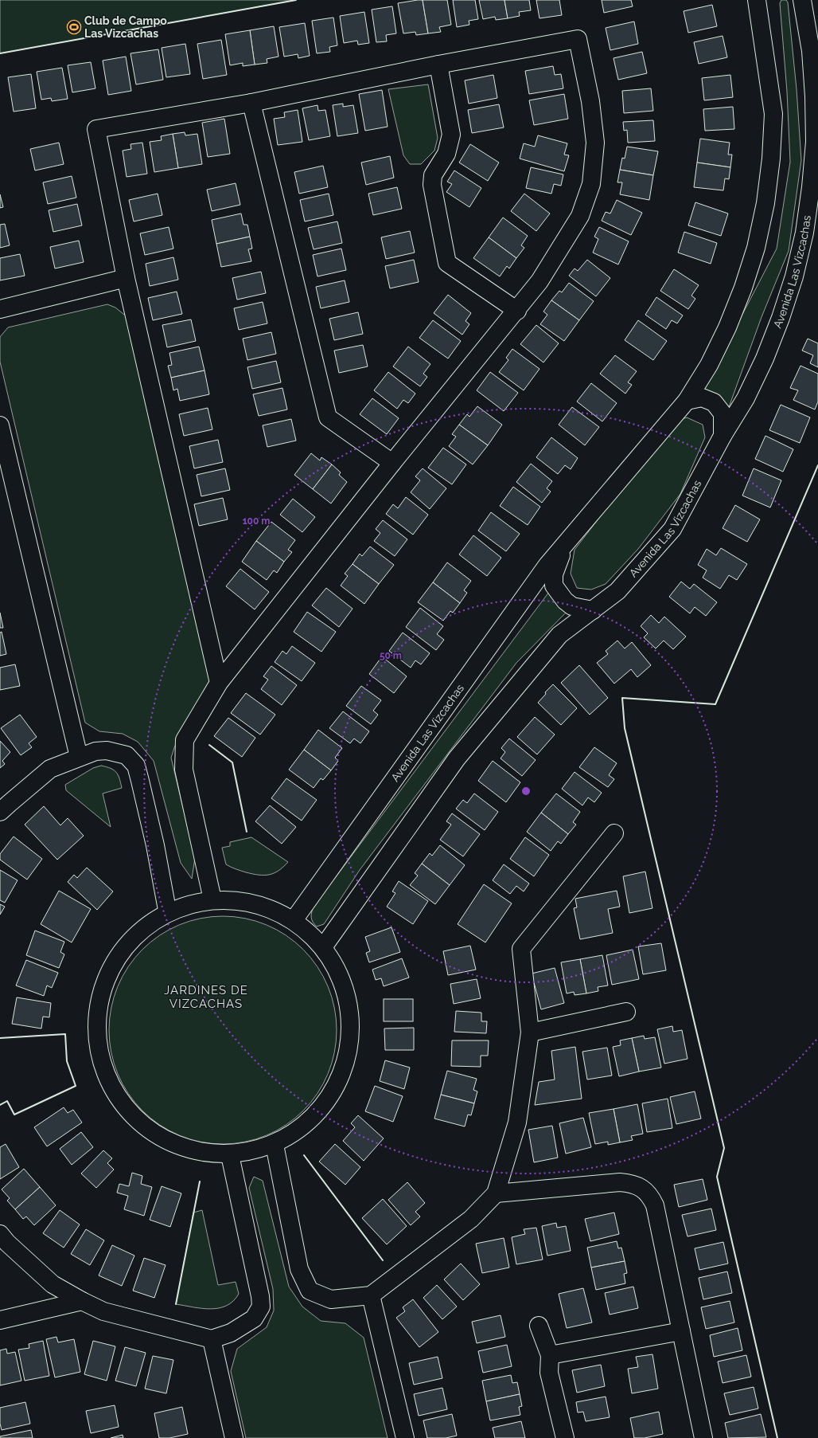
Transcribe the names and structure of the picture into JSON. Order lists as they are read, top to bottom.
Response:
{
  "streets": {
    "street": ["Avenida Las Vizcachas"]
  },
  "districts": ["JARDINES DE VIZCACHAS"],
  "places": {
    "sports": ["Club de Campo Las Vizcachas"]
  },
  "rings": ["100 m", "50 m"]
}
